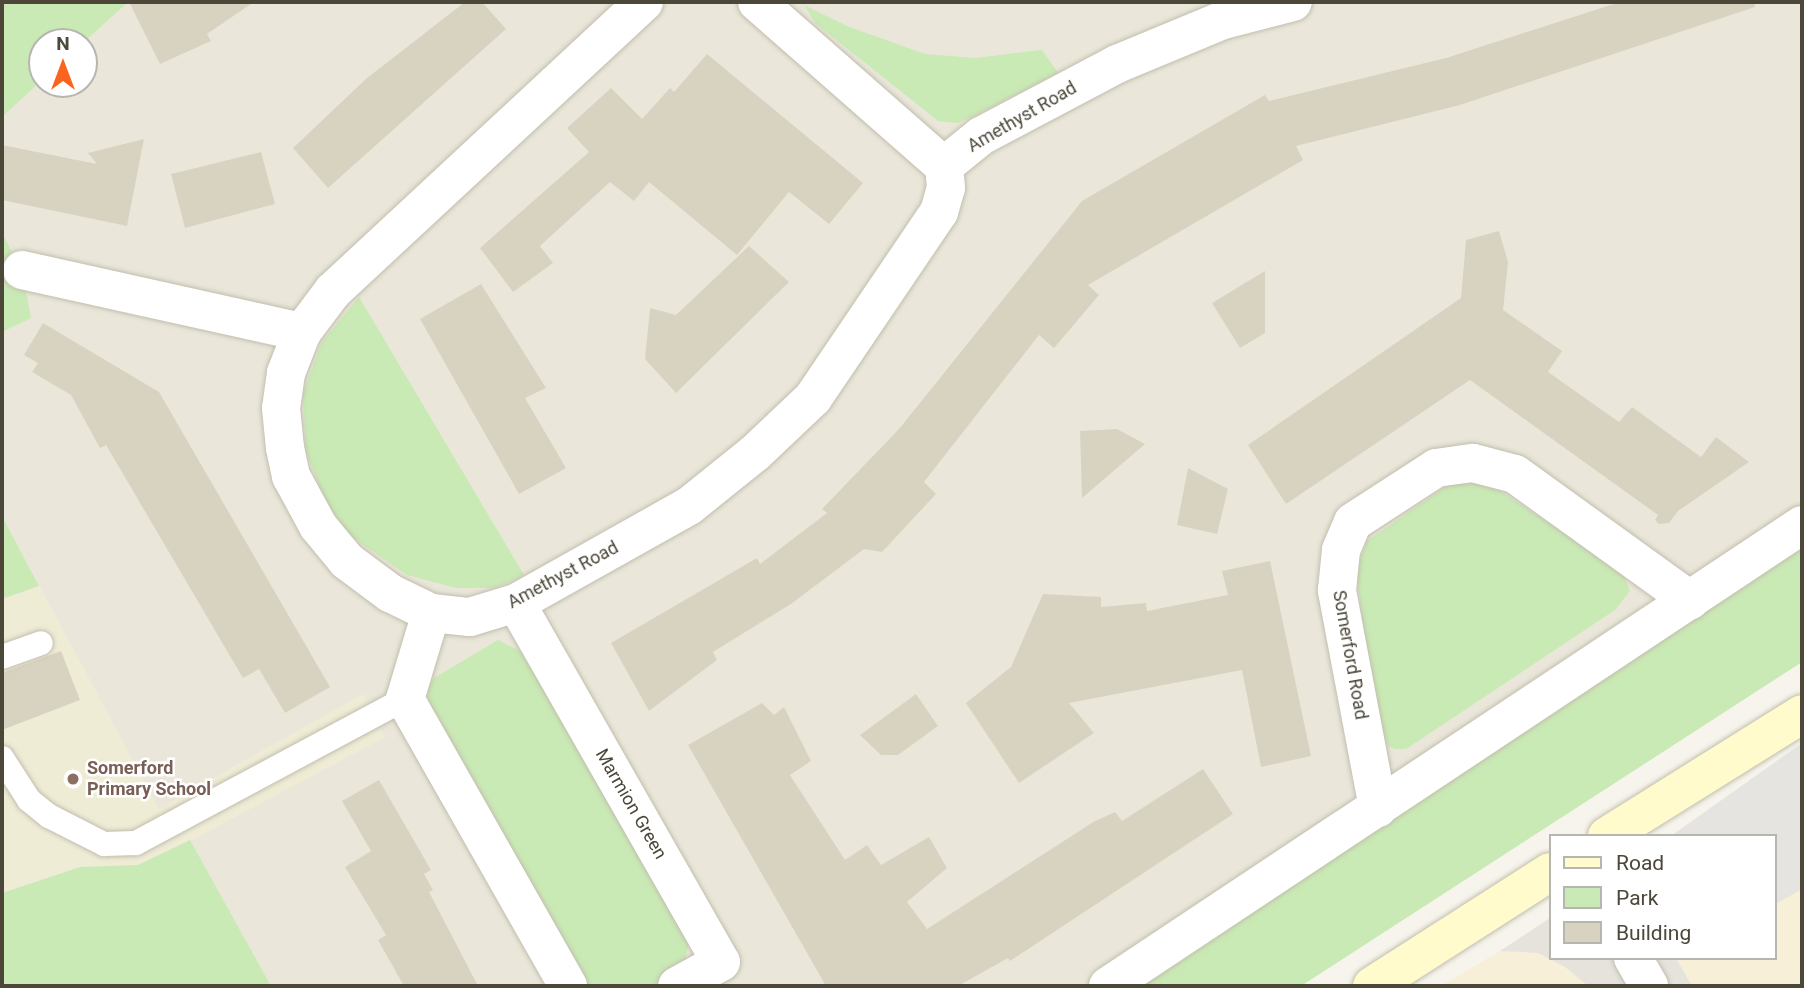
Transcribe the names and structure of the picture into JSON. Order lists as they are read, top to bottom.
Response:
{
  "streets": {
    "street": ["Amethyst Road", "Somerford Road", "Marmion Green"]
  },
  "crossings": [
    ["Amethyst Road", "Marmion Green"]
  ],
  "places": ["Somerford Primary School"],
  "legend": ["Road", "Park", "Building"],
  "north": "top"
}
